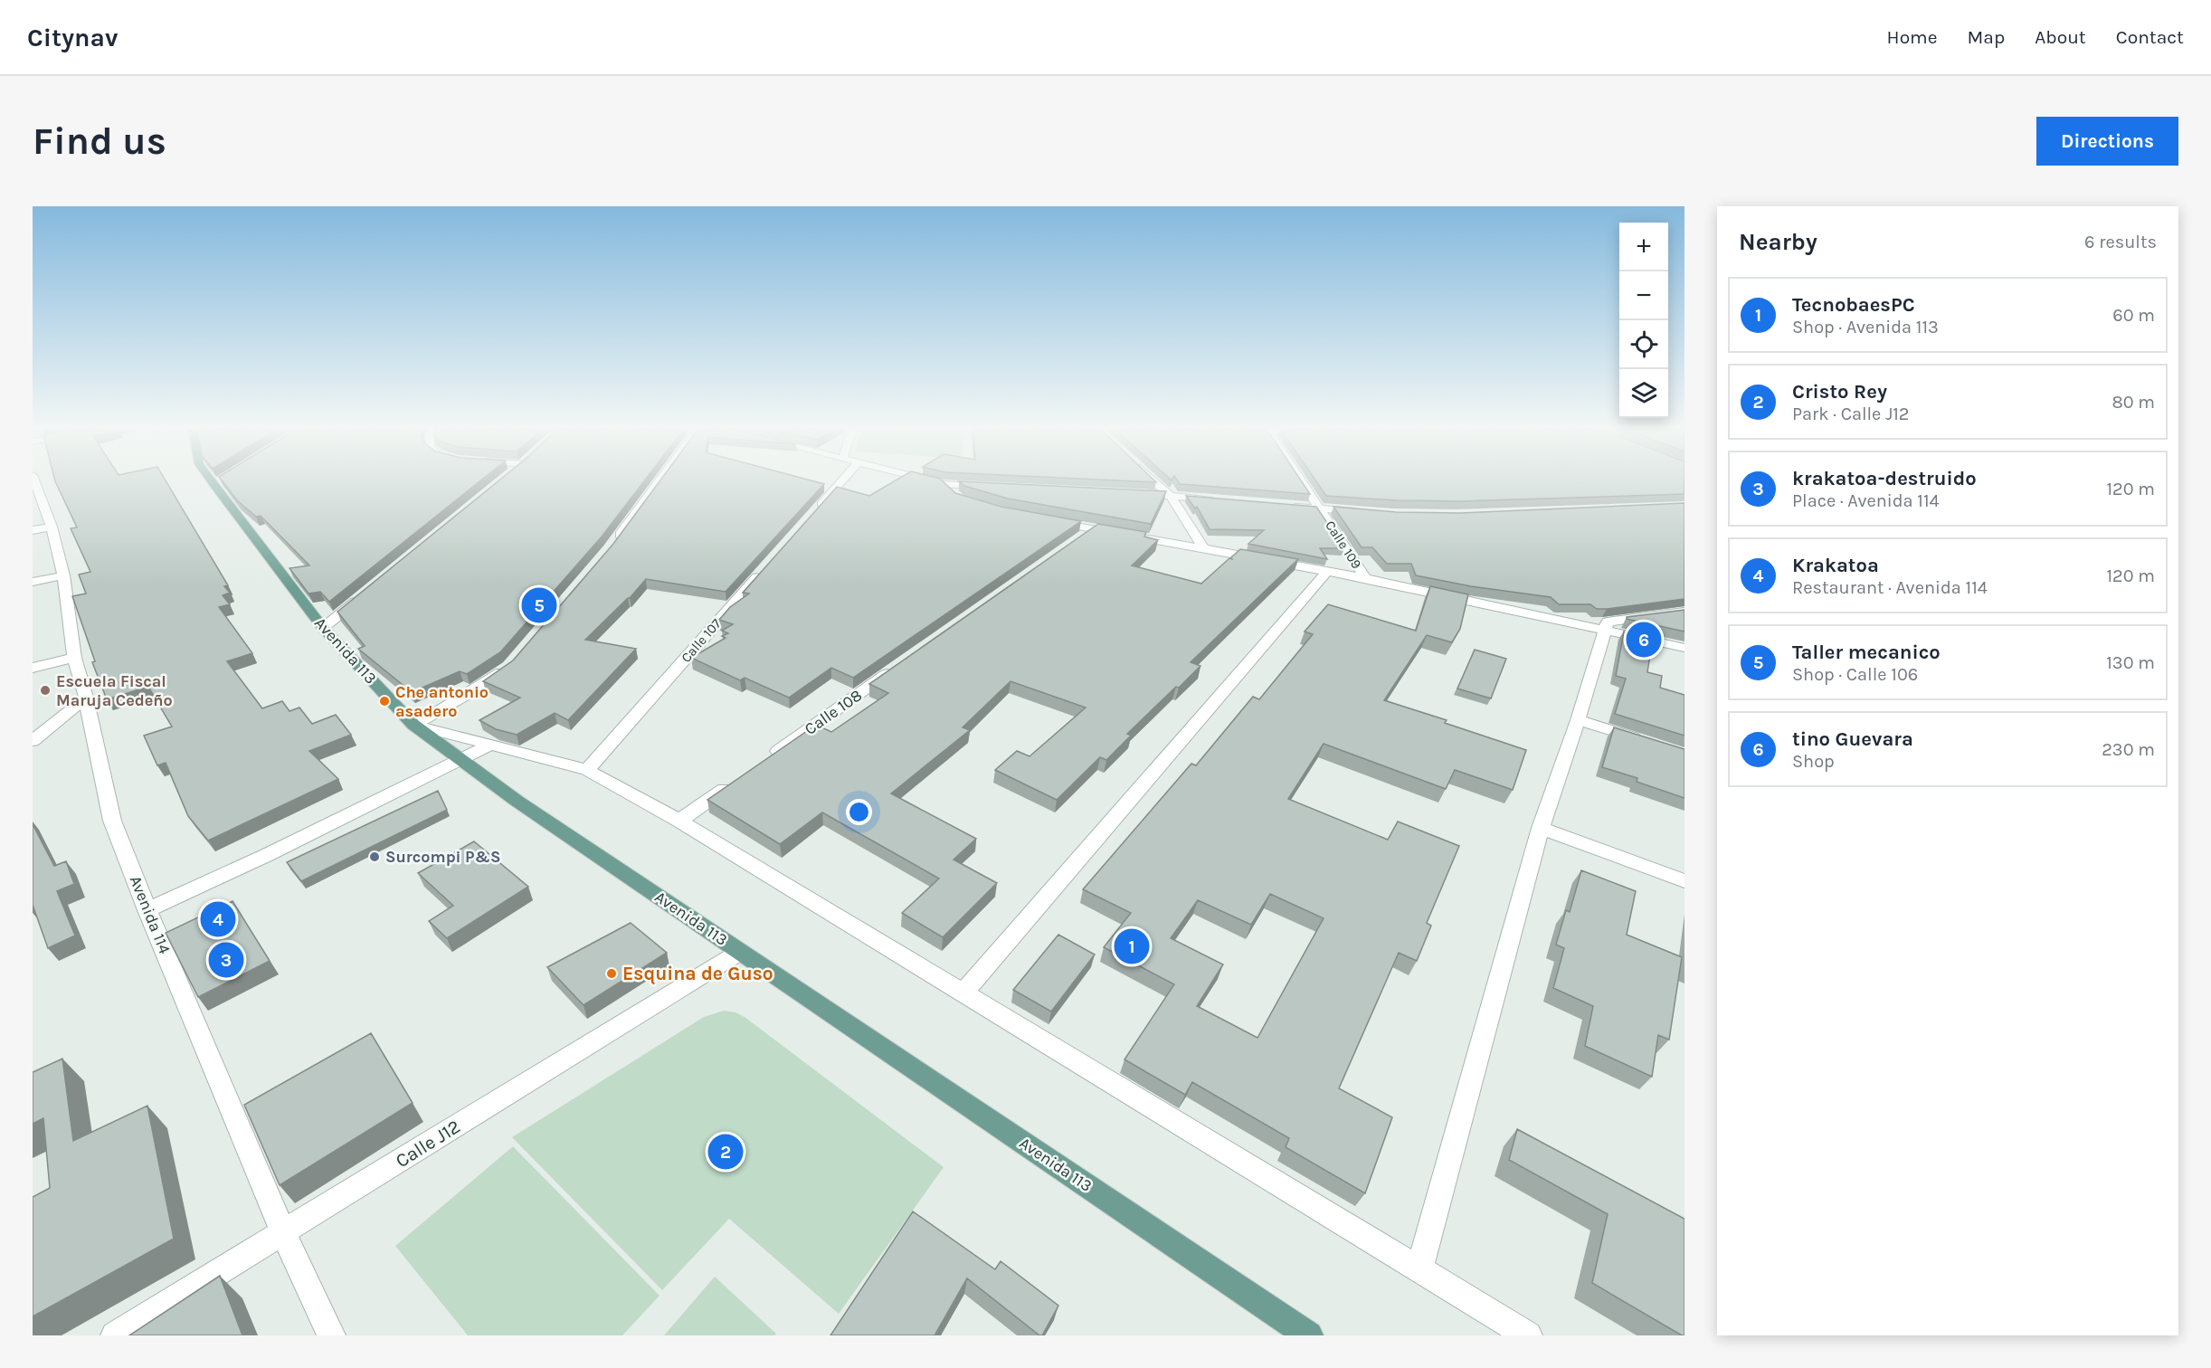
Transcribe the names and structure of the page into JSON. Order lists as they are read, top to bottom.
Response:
{
  "streets": {
    "main road": ["Avenida 113"],
    "street": [
      "Calle 109",
      "Calle 107",
      "Calle 108",
      "Avenida 114",
      "Calle J12"
    ]
  },
  "crossings": [
    ["Avenida 113", "Calle J12"],
    ["Avenida 114", "Calle J12"]
  ],
  "places": [
    "Escuela Fiscal Maruja Cedeño",
    "Che antonio asadero",
    "Surcompi P&S",
    "Esquina de Guso"
  ],
  "page": {
    "header": "Citynav",
    "nav": [
      "Home",
      "Map",
      "About",
      "Contact"
    ],
    "buttons": "Directions",
    "title": "Find us",
    "heading": ["Nearby", "6 results"],
    "map_buttons": ["+", "−"],
    "list": [
      {
        "mark": "1",
        "name": "TecnobaesPC",
        "note": "Shop · Avenida 113",
        "value": "60 m"
      },
      {
        "mark": "2",
        "name": "Cristo Rey",
        "note": "Park · Calle J12",
        "value": "80 m"
      },
      {
        "mark": "3",
        "name": "krakatoa-destruido",
        "note": "Place · Avenida 114",
        "value": "120 m"
      },
      {
        "mark": "4",
        "name": "Krakatoa",
        "note": "Restaurant · Avenida 114",
        "value": "120 m"
      },
      {
        "mark": "5",
        "name": "Taller mecanico",
        "note": "Shop · Calle 106",
        "value": "130 m"
      },
      {
        "mark": "6",
        "name": "tino Guevara",
        "note": "Shop",
        "value": "230 m"
      }
    ],
    "pins": [
      "5",
      "6",
      "4",
      "1",
      "3",
      "2"
    ]
  }
}
